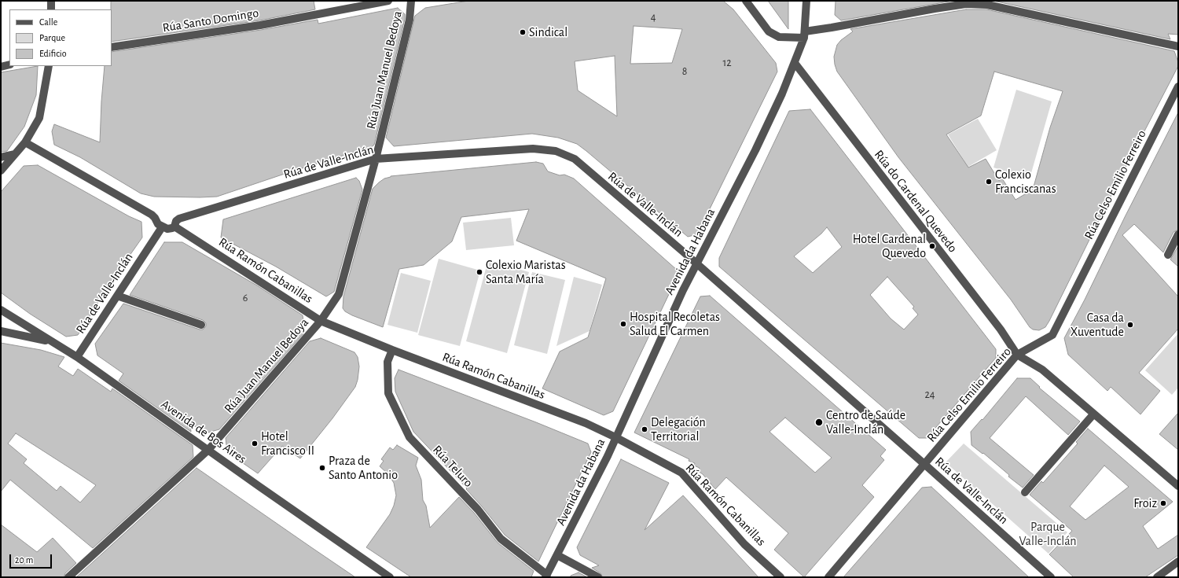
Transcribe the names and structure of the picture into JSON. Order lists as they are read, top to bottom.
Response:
{
  "streets": {
    "street": [
      "Rúa Santo Domingo",
      "Rúa Juan Manuel Bedoya",
      "Rúa de Valle-Inclán",
      "Rúa Celso Emilio Ferreiro",
      "Rúa do Cardenal Quevedo",
      "Avenida da Habana",
      "Rúa Ramón Cabanillas",
      "Avenida de Bos Aires",
      "Rúa Teluro"
    ]
  },
  "crossings": [
    ["Rúa Juan Manuel Bedoya", "Rúa de Valle-Inclán"],
    ["Rúa Juan Manuel Bedoya", "Rúa Ramón Cabanillas"],
    ["Rúa Juan Manuel Bedoya", "Avenida de Bos Aires"],
    ["Rúa de Valle-Inclán", "Rúa Celso Emilio Ferreiro"],
    ["Rúa de Valle-Inclán", "Avenida da Habana"],
    ["Rúa de Valle-Inclán", "Rúa Ramón Cabanillas"],
    ["Rúa de Valle-Inclán", "Avenida de Bos Aires"],
    ["Rúa Celso Emilio Ferreiro", "Rúa do Cardenal Quevedo"],
    ["Rúa do Cardenal Quevedo", "Avenida da Habana"],
    ["Avenida da Habana", "Rúa Ramón Cabanillas"],
    ["Avenida da Habana", "Rúa Teluro"],
    ["Rúa Ramón Cabanillas", "Rúa Teluro"]
  ],
  "parks": ["Parque Valle-Inclán"],
  "places": [
    "Sindical",
    "Colexio Franciscanas",
    "Hotel Cardenal Quevedo",
    "Colexio Maristas Santa María",
    "Hospital Recoletas Salud El Carmen",
    "Casa da Xuventude",
    "Centro de Saúde Valle-Inclán",
    "Delegación Territorial",
    "Hotel Francisco II",
    "Praza de Santo Antonio",
    "Froiz"
  ],
  "house_numbers": [
    "4",
    "12",
    "8",
    "6",
    "24"
  ],
  "legend": ["Calle", "Parque", "Edificio"],
  "scale_bar": "20 m"
}
